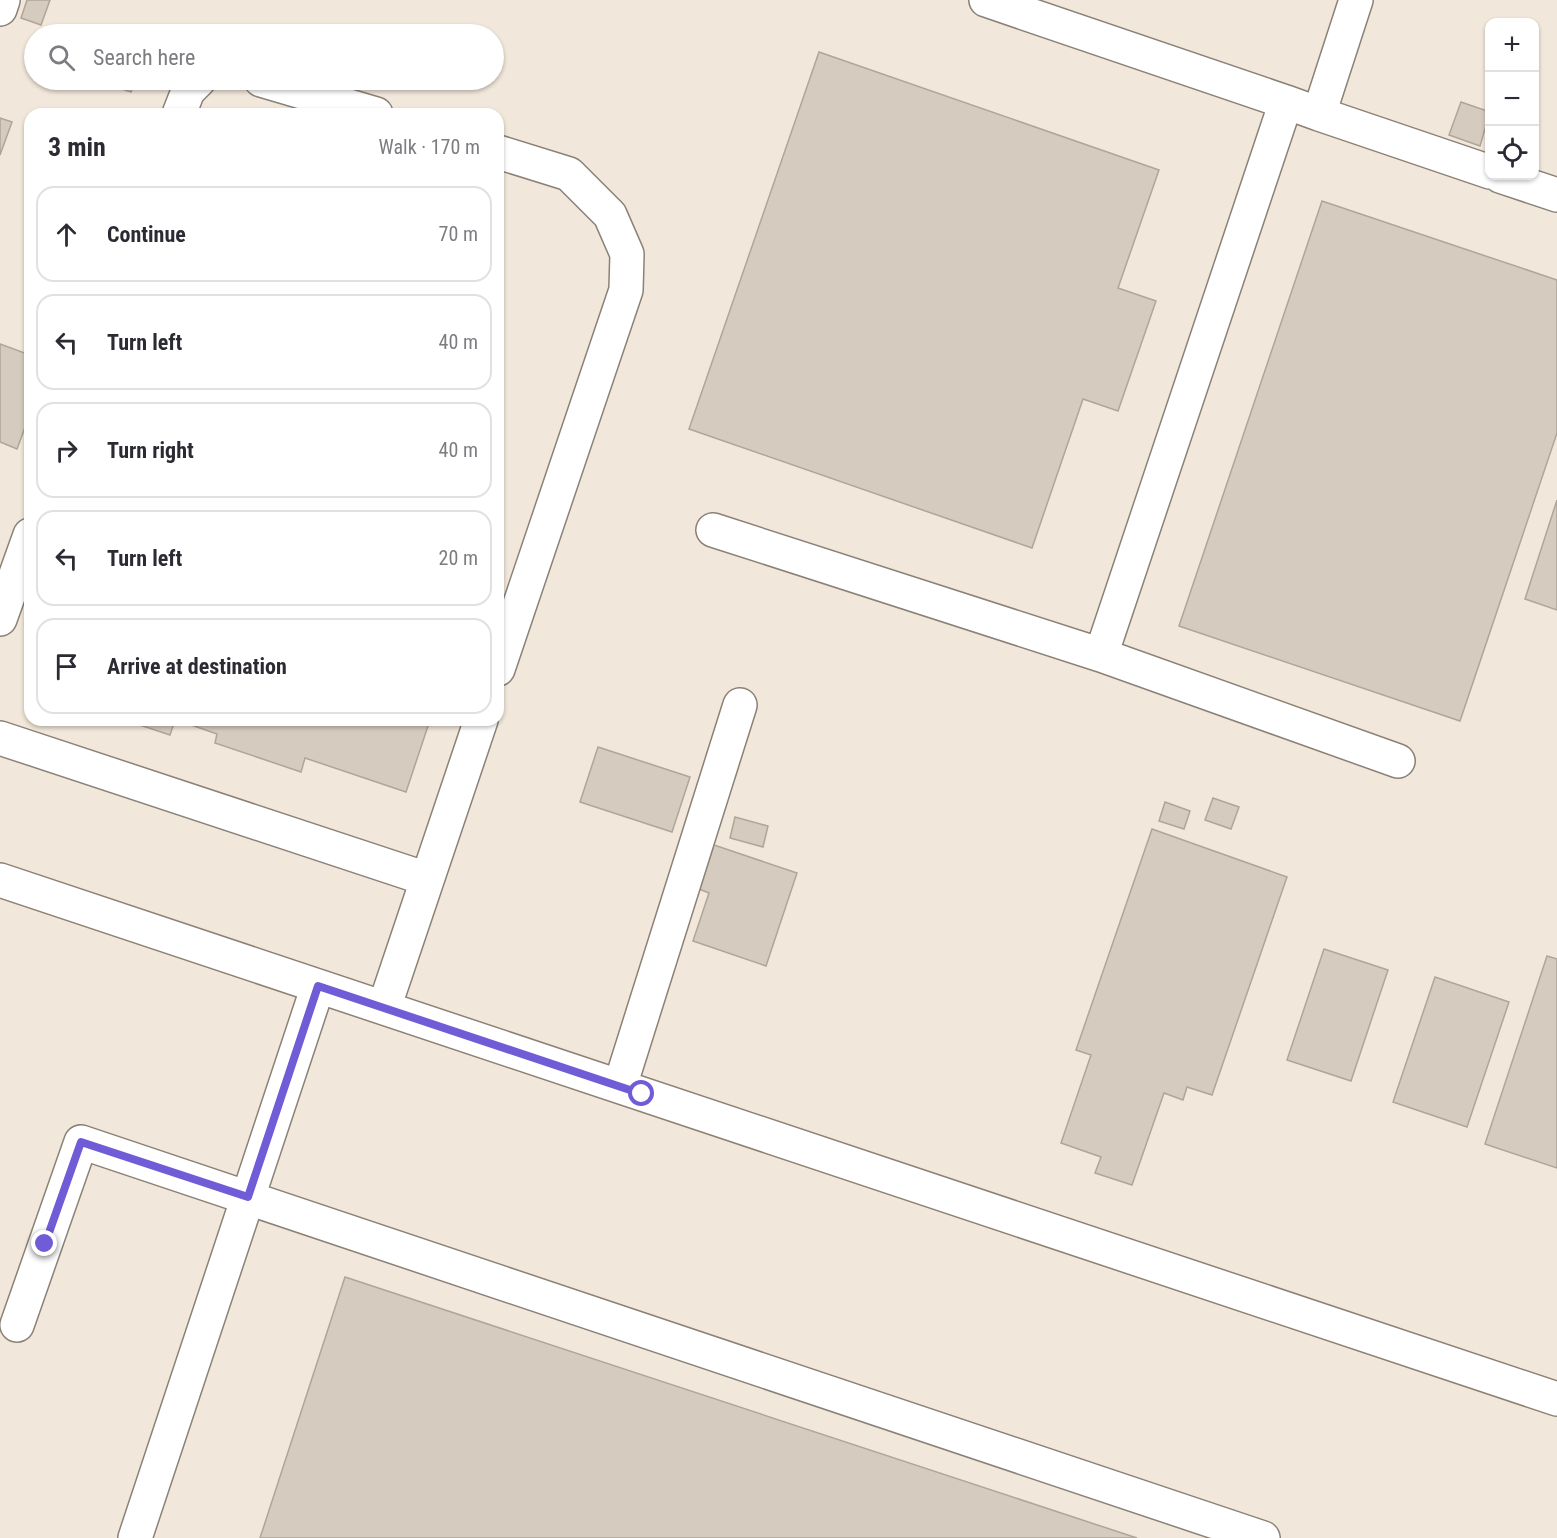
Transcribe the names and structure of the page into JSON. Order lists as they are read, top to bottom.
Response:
{
  "page": {
    "map_buttons": ["+", "−"],
    "search": "Search here",
    "heading": ["3 min", "Walk · 170 m"],
    "list": [
      ["Continue", "70 m"],
      ["Turn left", "40 m"],
      ["Turn right", "40 m"],
      ["Turn left", "20 m"],
      "Arrive at destination"
    ]
  }
}
